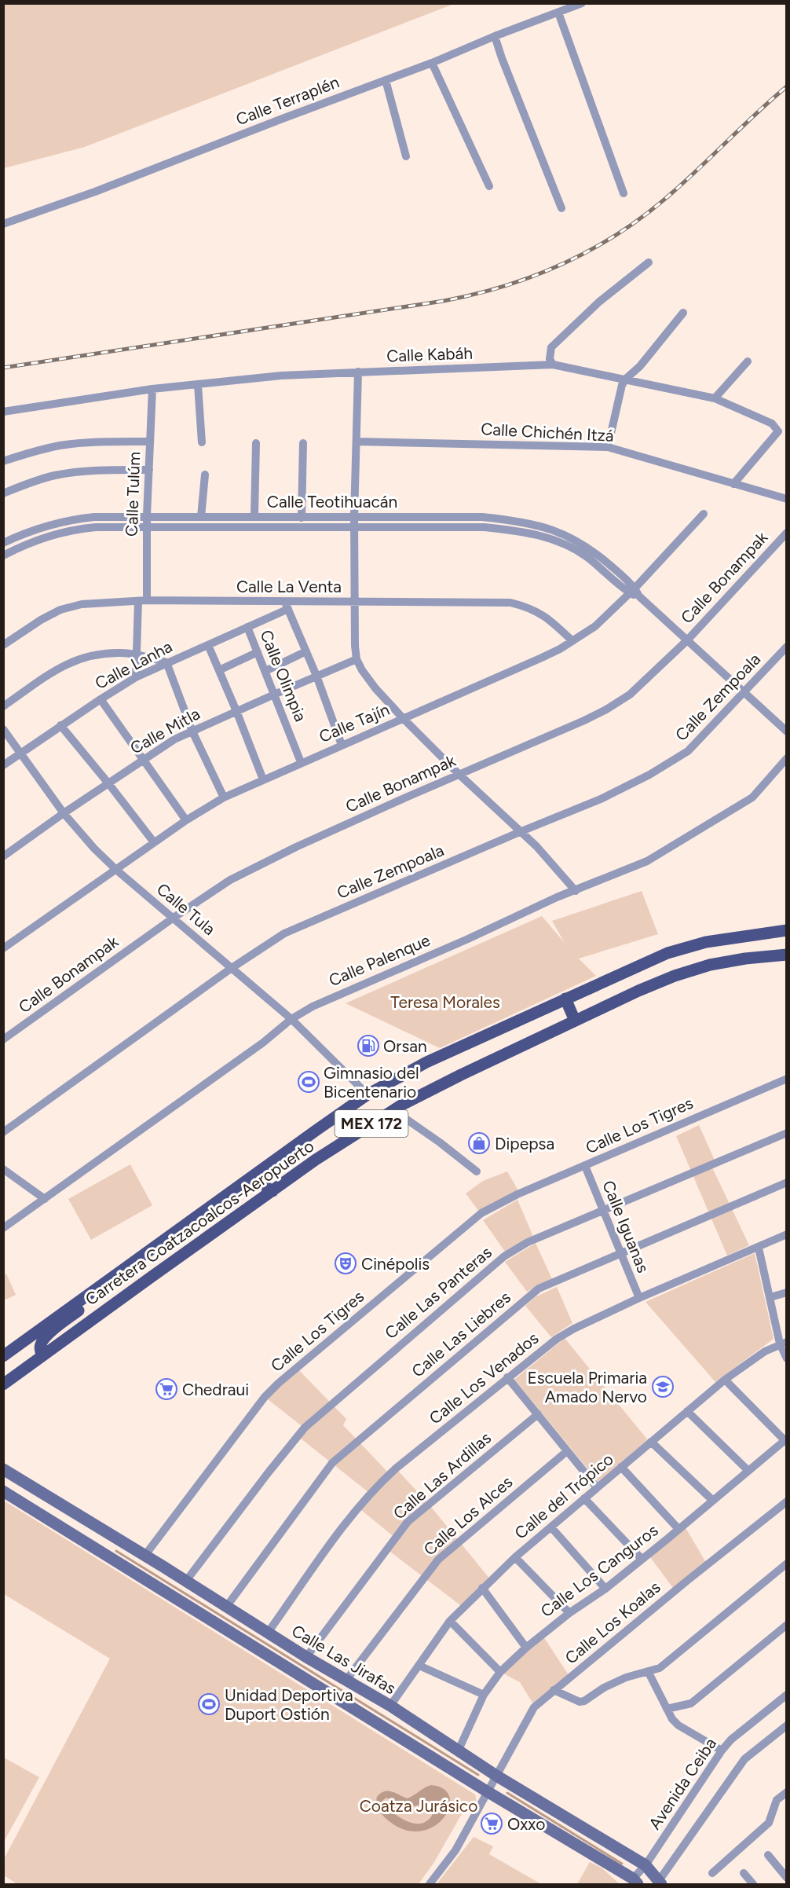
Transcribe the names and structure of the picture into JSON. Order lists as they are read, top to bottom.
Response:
{
  "streets": {
    "main road": ["MEX 172", "Carretera Coatzacoalcos-Aeropuerto", "Calle Las Jirafas"],
    "street": [
      "Calle Terraplén",
      "Calle Kabáh",
      "Calle Chichén Itzá",
      "Calle Tulúm",
      "Calle Teotihuacán",
      "Calle Bonampak",
      "Calle La Venta",
      "Calle Lanha",
      "Calle Olimpia",
      "Calle Zempoala",
      "Calle Tajín",
      "Calle Mitla",
      "Calle Tula",
      "Calle Palenque",
      "Calle Los Tigres",
      "Calle Iguanas",
      "Calle Las Panteras",
      "Calle Las Liebres",
      "Calle Los Venados",
      "Calle Las Ardillas",
      "Calle del Trópico",
      "Calle Los Alces",
      "Calle Los Canguros",
      "Calle Los Koalas",
      "Avenida Ceiba"
    ]
  },
  "crossings": [
    ["Calle Kabáh", "Calle Chichén Itzá"],
    ["Calle Kabáh", "Calle Tulúm"],
    ["Calle Tulúm", "Calle Teotihuacán"],
    ["Calle Tulúm", "Calle La Venta"],
    ["Calle Tulúm", "Calle Lanha"],
    ["Calle Teotihuacán", "Calle Bonampak"],
    ["Calle Teotihuacán", "Calle Zempoala"],
    ["Calle Teotihuacán", "Calle Tajín"],
    ["Calle Bonampak", "Calle Tula"],
    ["Calle La Venta", "Calle Lanha"],
    ["Calle La Venta", "Calle Tajín"],
    ["Calle Lanha", "Calle Olimpia"],
    ["Calle Lanha", "Calle Tula"],
    ["Calle Olimpia", "Calle Tajín"],
    ["Calle Olimpia", "Calle Mitla"],
    ["Calle Zempoala", "Calle Tula"],
    ["Calle Tajín", "Calle Tula"],
    ["Calle Mitla", "Calle Tula"],
    ["Calle Tula", "Calle Palenque"],
    ["Calle Tula", "Carretera Coatzacoalcos-Aeropuerto"],
    ["Calle Los Tigres", "Calle Iguanas"],
    ["Calle Los Tigres", "Calle Las Jirafas"],
    ["Calle Iguanas", "Calle Las Panteras"],
    ["Calle Iguanas", "Calle Las Liebres"],
    ["Calle Iguanas", "Calle Los Venados"],
    ["Calle Las Panteras", "Calle Las Jirafas"],
    ["Calle Las Liebres", "Calle Las Jirafas"],
    ["Calle Los Venados", "Calle Las Jirafas"],
    ["Calle Las Ardillas", "Calle Las Jirafas"],
    ["Calle del Trópico", "Calle Las Jirafas"],
    ["Calle Los Alces", "Calle Las Jirafas"],
    ["Calle Los Canguros", "Calle Las Jirafas"],
    ["Calle Los Koalas", "Calle Las Jirafas"],
    ["Calle Las Jirafas", "Avenida Ceiba"]
  ],
  "parks": ["Teresa Morales", "Coatza Jurásico"],
  "places": {
    "fuel station": ["Orsan"],
    "sports": ["Gimnasio del Bicentenario", "Unidad Deportiva Duport Ostión"],
    "shop": ["Dipepsa"],
    "theatre": ["Cinépolis"],
    "school or university": ["Escuela Primaria Amado Nervo"],
    "supermarket": ["Chedraui", "Oxxo"]
  }
}
